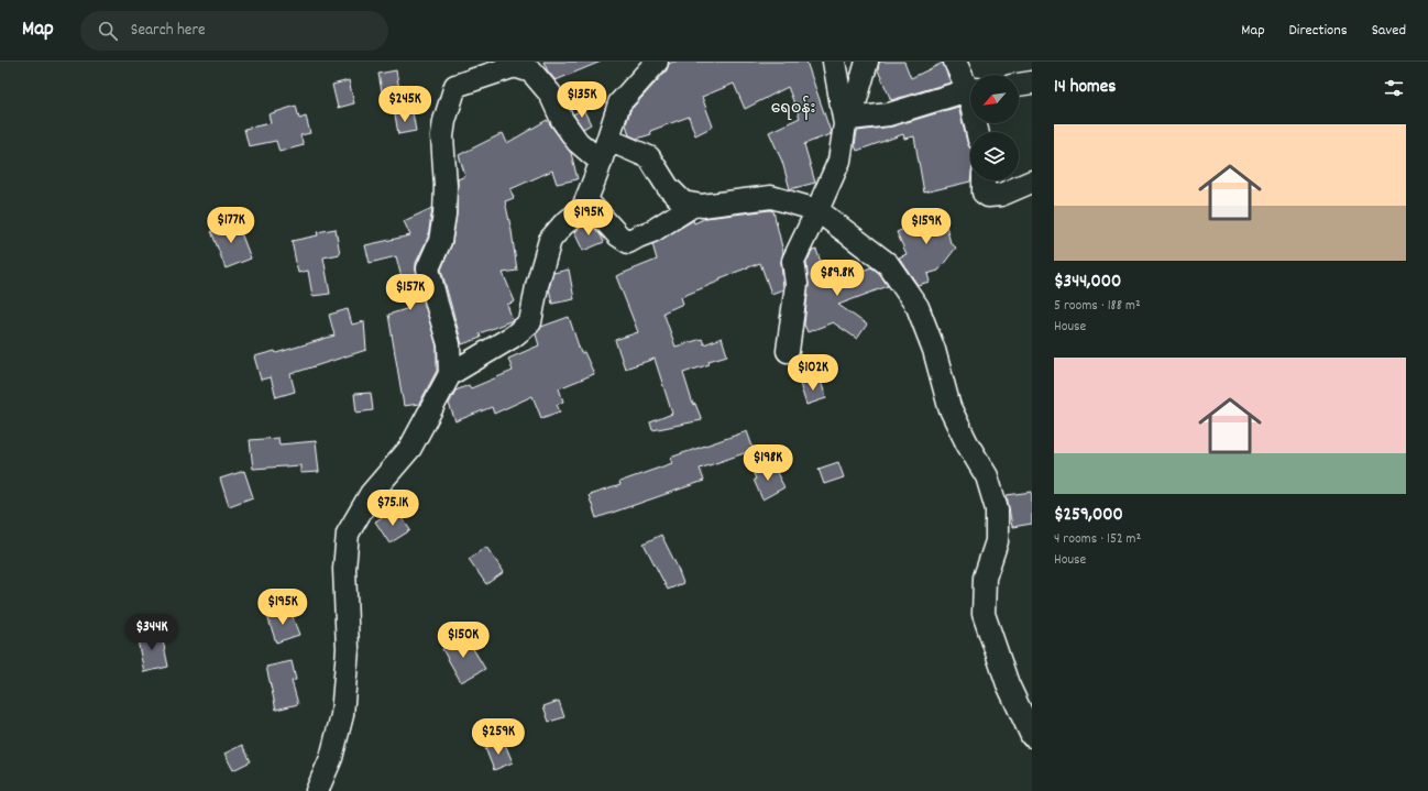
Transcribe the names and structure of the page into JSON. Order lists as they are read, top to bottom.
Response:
{
  "districts": ["ရေဝန်း"],
  "north": "bottom left",
  "page": {
    "header": "Map",
    "search": "Search here",
    "nav": ["Map", "Directions", "Saved"],
    "heading": "14 homes",
    "price": [
      "$135K",
      "$245K",
      "$195K",
      "$177K",
      "$159K",
      "$89.8K",
      "$157K",
      "$102K",
      "$198K",
      "$75.1K",
      "$195K",
      "$344K",
      "$150K",
      "$259K"
    ],
    "list": [
      {
        "name": "$344,000",
        "note": "5 rooms · 188 m² · House"
      },
      {
        "name": "$259,000",
        "note": "4 rooms · 152 m² · House"
      }
    ]
  }
}
